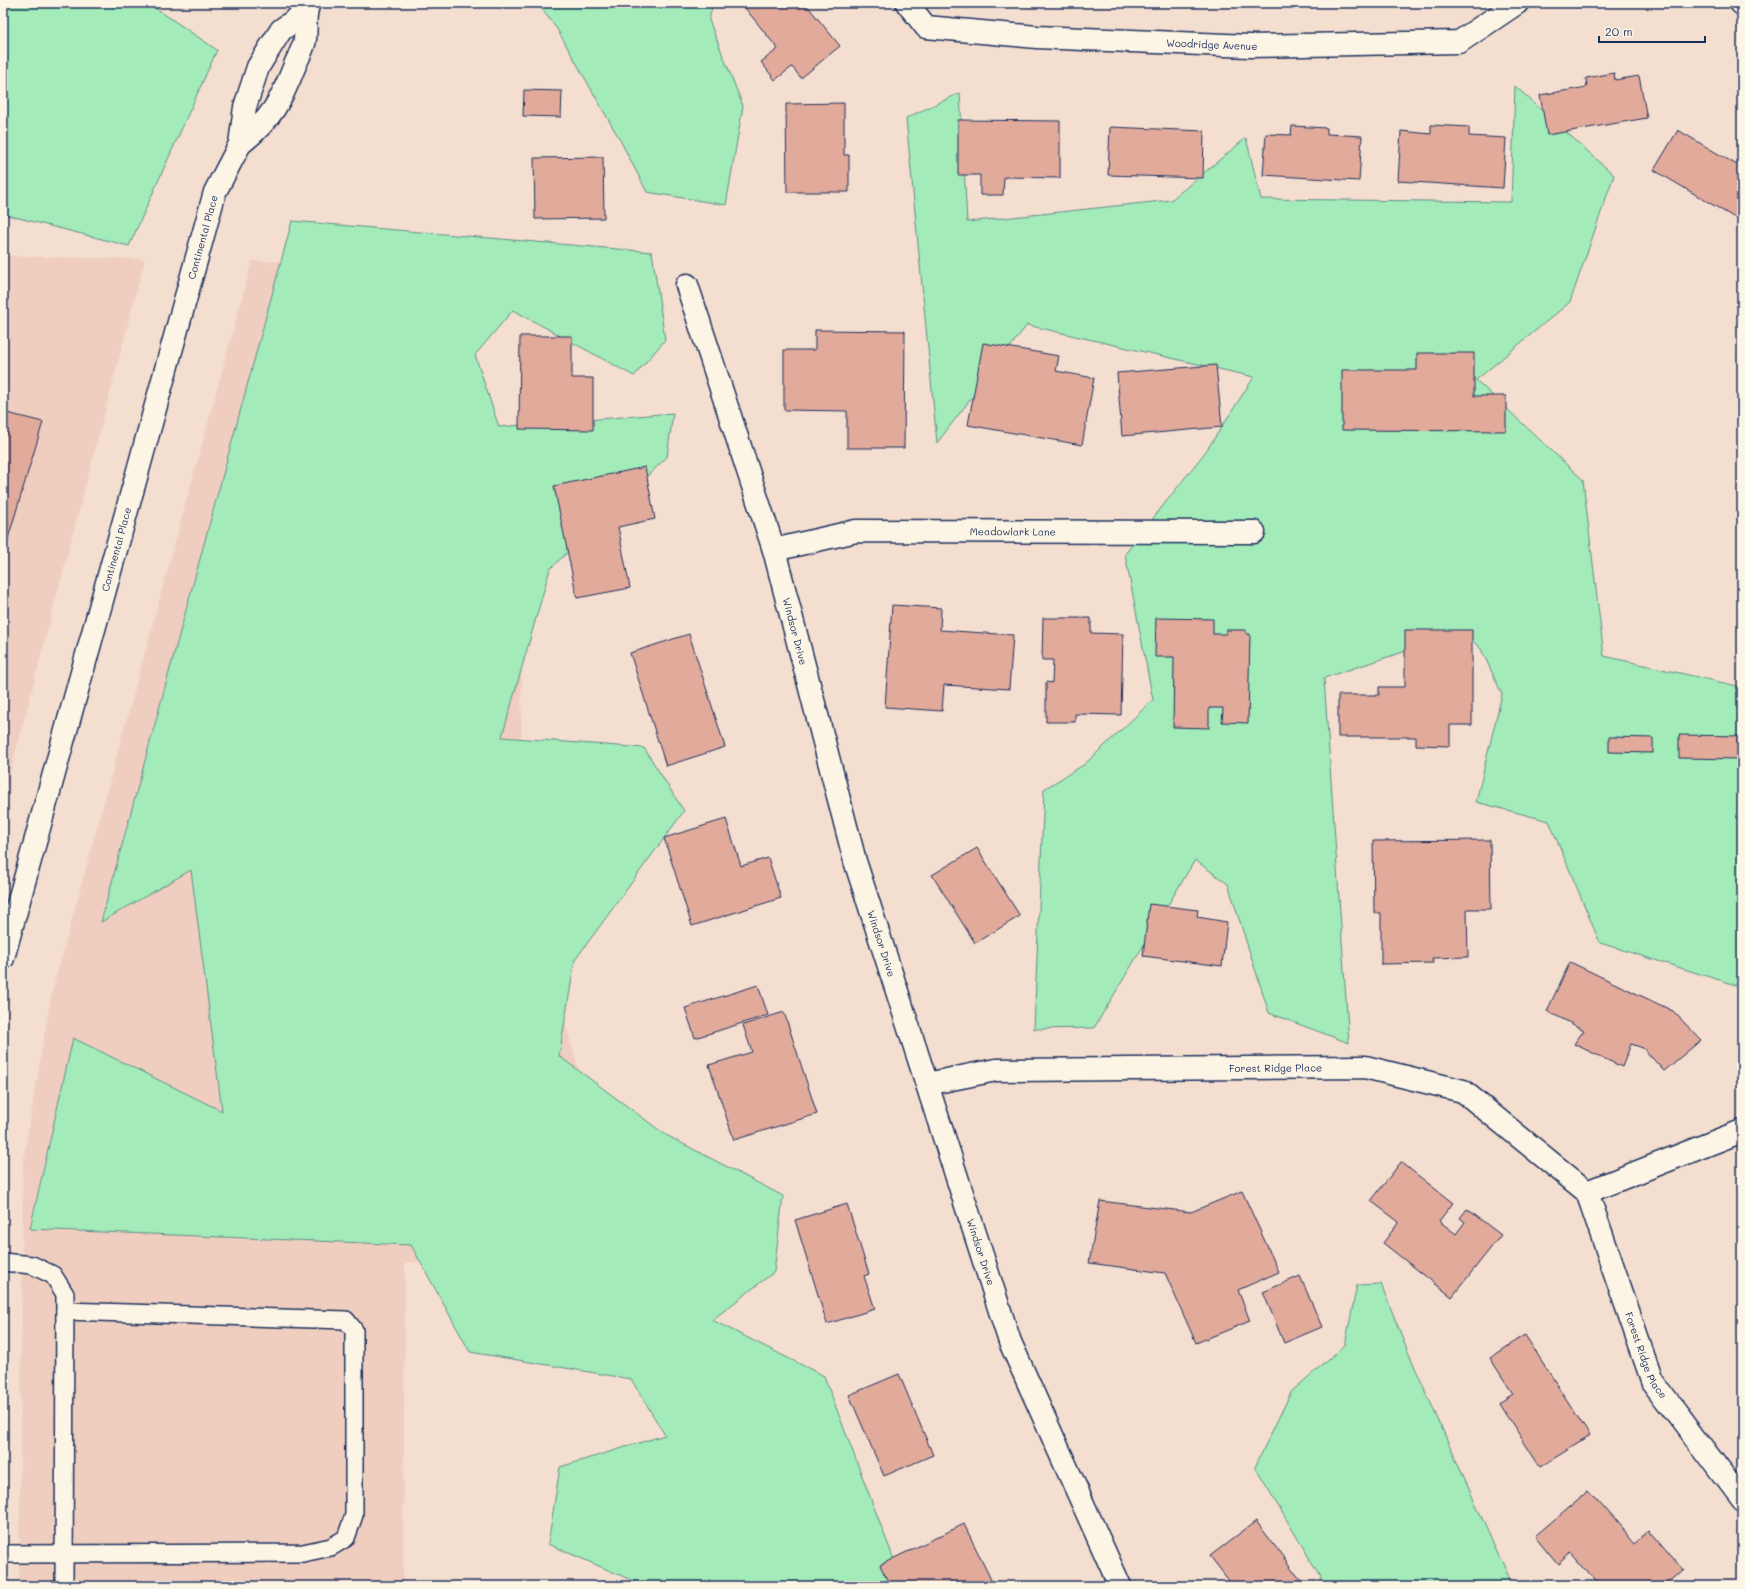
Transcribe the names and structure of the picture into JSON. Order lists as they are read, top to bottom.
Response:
{
  "streets": {
    "street": [
      "Woodridge Avenue",
      "Continental Place",
      "Meadowlark Lane",
      "Windsor Drive",
      "Forest Ridge Place"
    ]
  },
  "crossings": [
    ["Meadowlark Lane", "Windsor Drive"],
    ["Windsor Drive", "Forest Ridge Place"]
  ],
  "scale_bar": "20 m"
}
